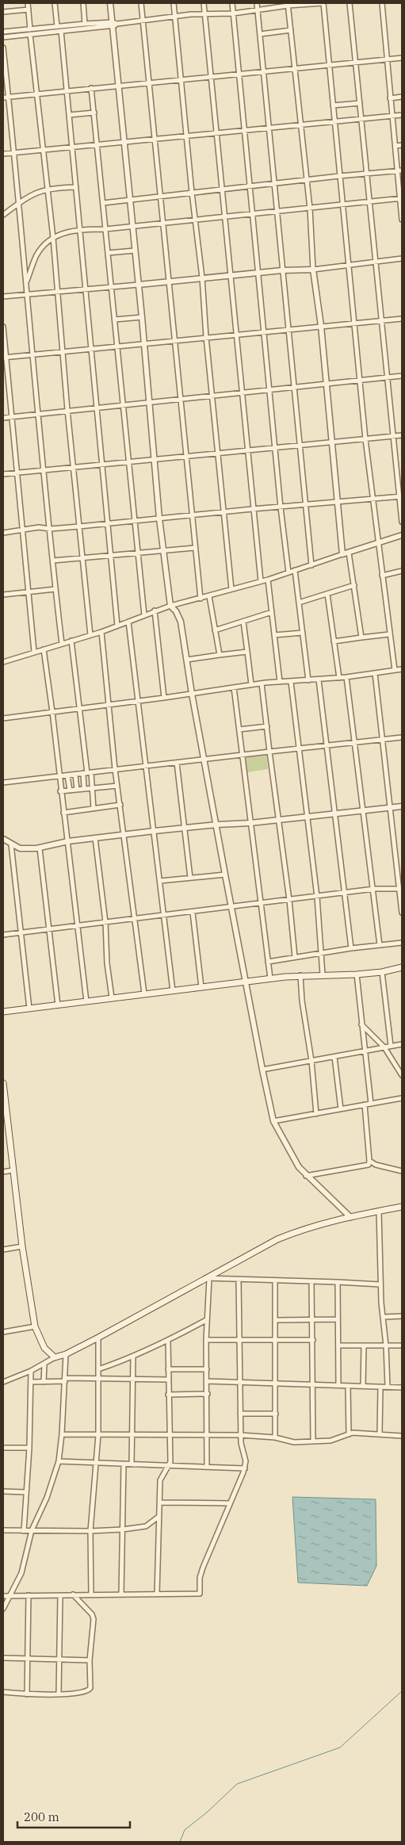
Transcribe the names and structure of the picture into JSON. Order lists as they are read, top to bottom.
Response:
{
  "scale_bar": "200 m"
}
